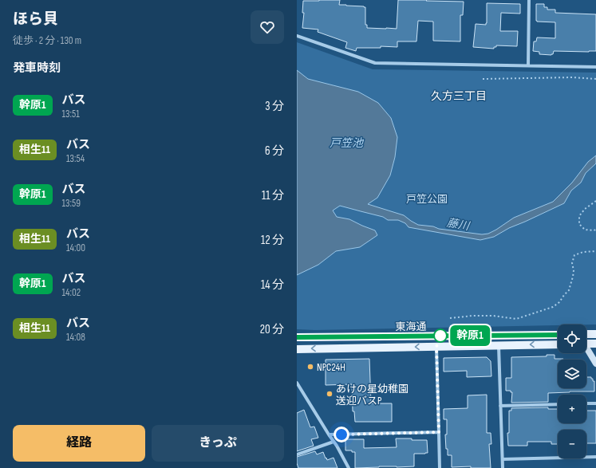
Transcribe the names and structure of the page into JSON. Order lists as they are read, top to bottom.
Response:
{
  "streets": {
    "main road": ["東海通"]
  },
  "districts": ["久方三丁目"],
  "water": ["戸笠池", "藤川"],
  "parks": ["戸笠公園"],
  "places": ["NPC24H", "あけの星幼稚園 送迎バスP"],
  "lines": ["bus line 幹原1"],
  "page": {
    "heading": [
      ["ほら貝", "徒歩 · 2 分 · 130 m"],
      "発車時刻"
    ],
    "on_map": "幹原1",
    "list": [
      {
        "mark": "幹原1",
        "name": "バス",
        "note": "13:51",
        "value": "3 分"
      },
      {
        "mark": "相生11",
        "name": "バス",
        "note": "13:54",
        "value": "6 分"
      },
      {
        "mark": "幹原1",
        "name": "バス",
        "note": "13:59",
        "value": "11 分"
      },
      {
        "mark": "相生11",
        "name": "バス",
        "note": "14:00",
        "value": "12 分"
      },
      {
        "mark": "幹原1",
        "name": "バス",
        "note": "14:02",
        "value": "14 分"
      },
      {
        "mark": "相生11",
        "name": "バス",
        "note": "14:08",
        "value": "20 分"
      }
    ],
    "map_buttons": ["+", "−"],
    "buttons": ["経路", "きっぷ"]
  }
}
